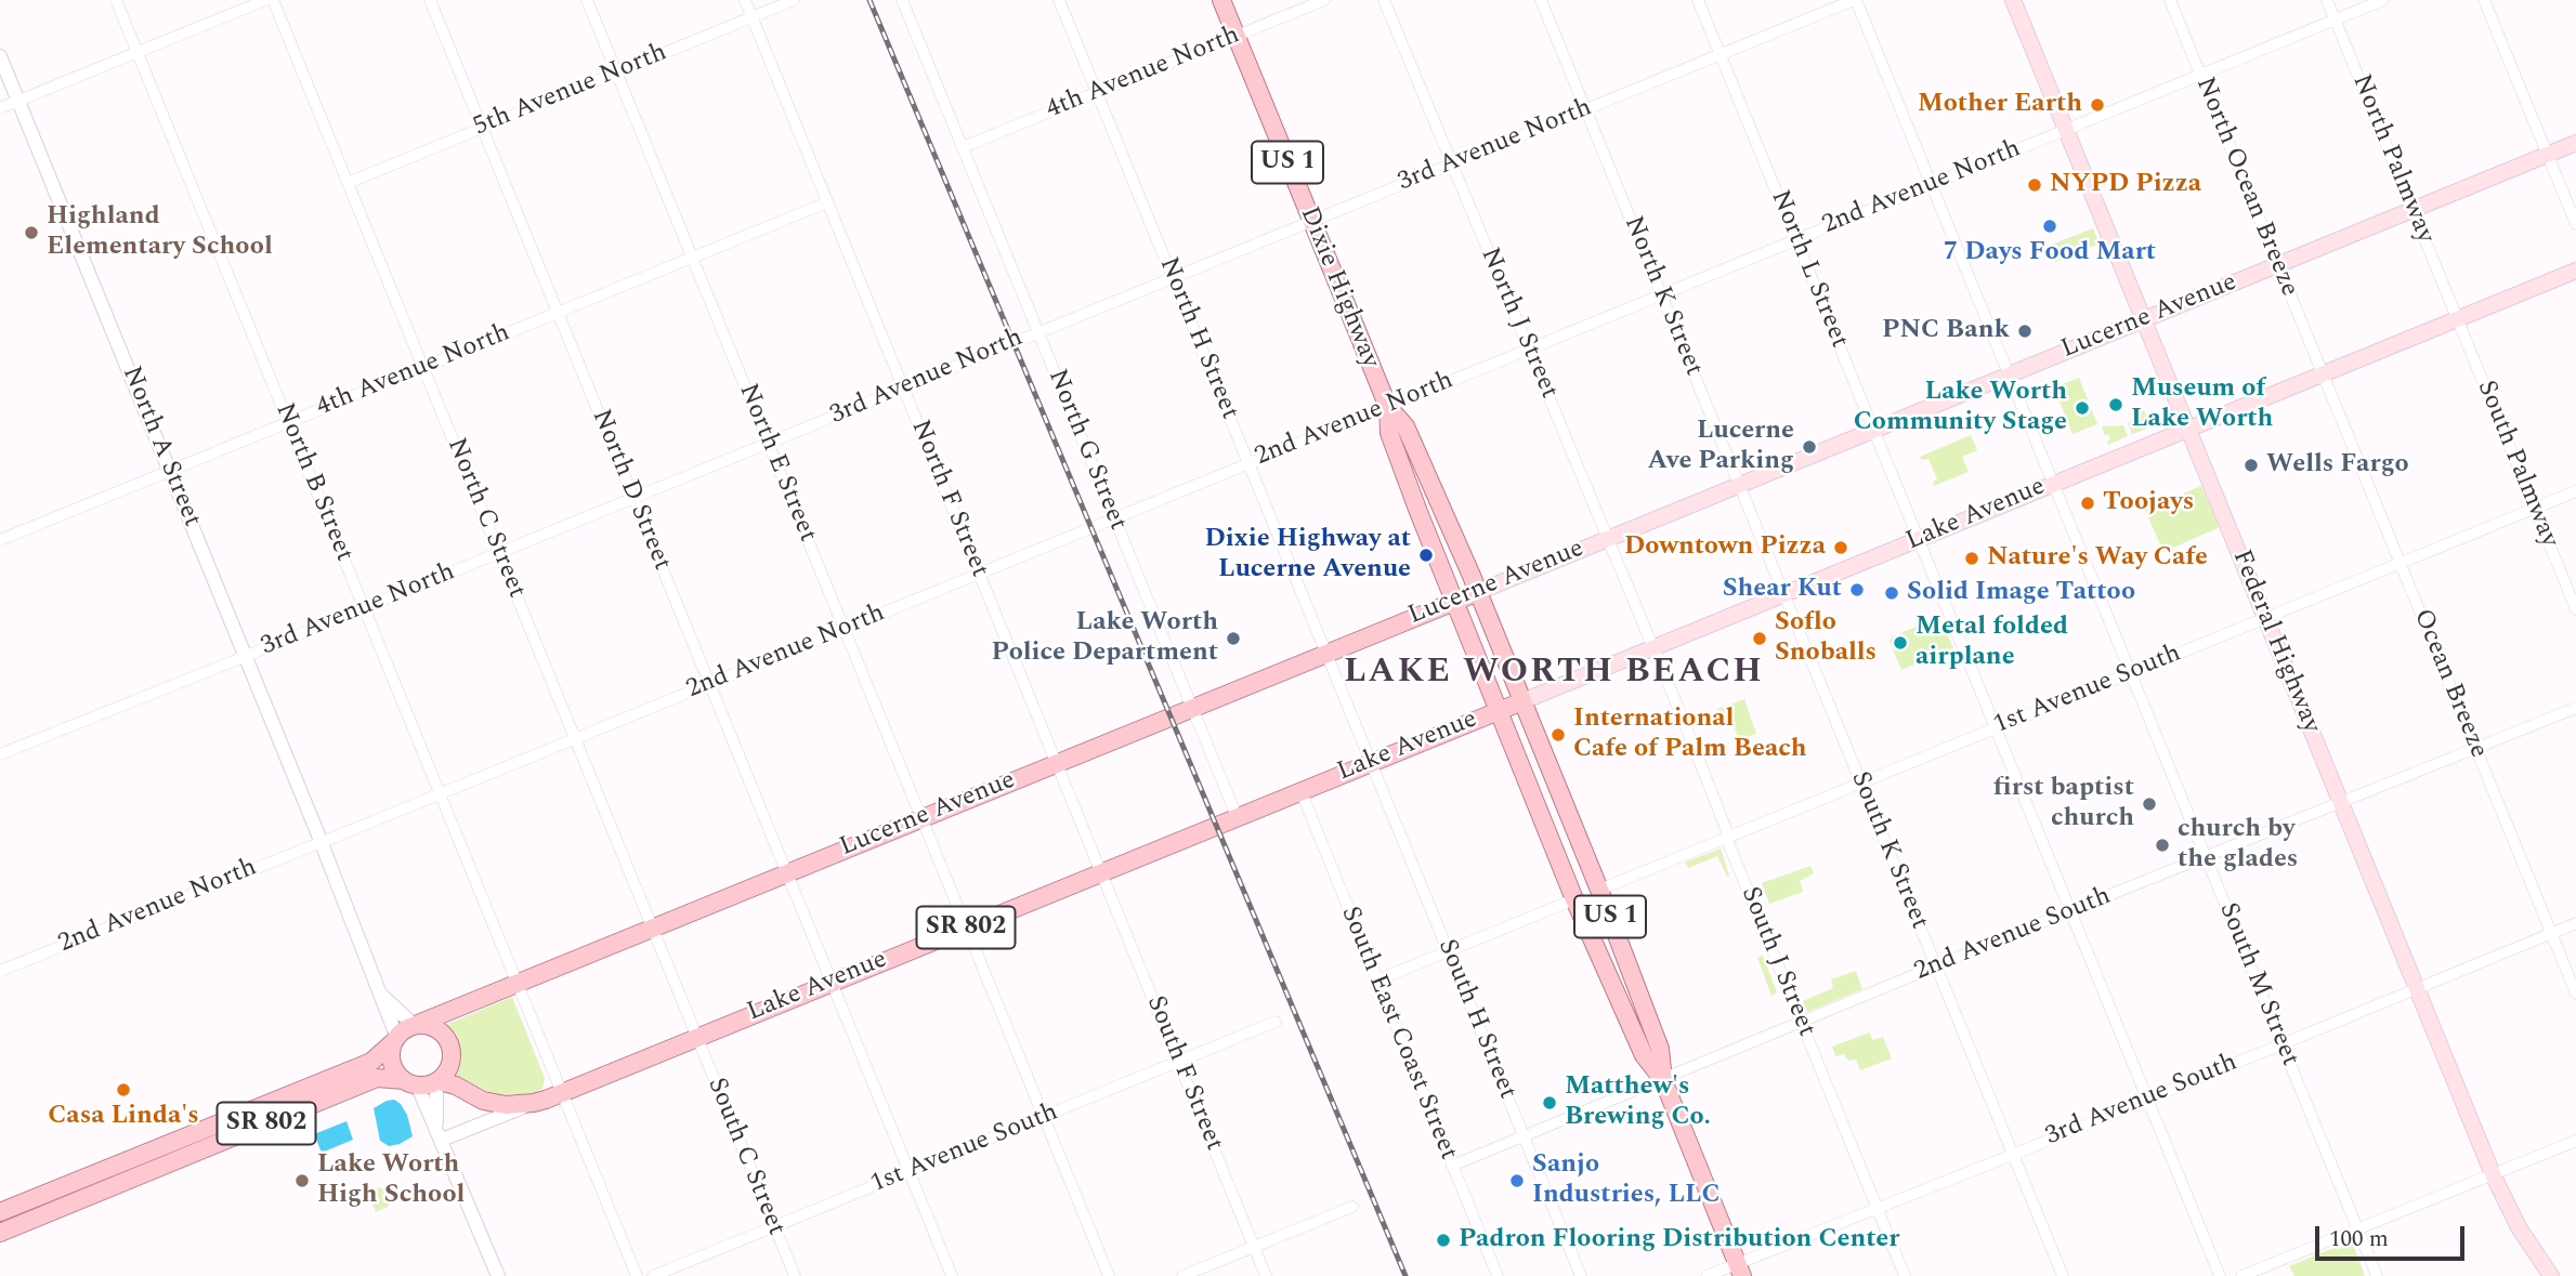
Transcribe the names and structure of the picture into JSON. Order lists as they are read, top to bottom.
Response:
{
  "streets": {
    "main road": [
      "US 1",
      "Dixie Highway",
      "Lucerne Avenue",
      "Lake Avenue",
      "Federal Highway",
      "SR 802"
    ],
    "street": [
      "4th Avenue North",
      "5th Avenue North",
      "3rd Avenue North",
      "North Palmway",
      "North Ocean Breeze",
      "2nd Avenue North",
      "North L Street",
      "North K Street",
      "North J Street",
      "North H Street",
      "North A Street",
      "North G Street",
      "North E Street",
      "South Palmway",
      "North B Street",
      "North D Street",
      "North F Street",
      "North C Street",
      "Ocean Breeze",
      "1st Avenue South",
      "South K Street",
      "2nd Avenue South",
      "South J Street",
      "South M Street",
      "South H Street",
      "South East Coast Street",
      "South F Street",
      "3rd Avenue South",
      "South C Street"
    ]
  },
  "crossings": [
    ["4th Avenue North", "Dixie Highway"],
    ["4th Avenue North", "North H Street"],
    ["4th Avenue North", "North A Street"],
    ["4th Avenue North", "North G Street"],
    ["4th Avenue North", "North E Street"],
    ["4th Avenue North", "North B Street"],
    ["4th Avenue North", "North D Street"],
    ["4th Avenue North", "North F Street"],
    ["4th Avenue North", "North C Street"],
    ["5th Avenue North", "North E Street"],
    ["5th Avenue North", "North D Street"],
    ["5th Avenue North", "North F Street"],
    ["5th Avenue North", "North C Street"],
    ["3rd Avenue North", "North L Street"],
    ["3rd Avenue North", "Dixie Highway"],
    ["3rd Avenue North", "North K Street"],
    ["3rd Avenue North", "North J Street"],
    ["3rd Avenue North", "North H Street"],
    ["3rd Avenue North", "North A Street"],
    ["3rd Avenue North", "North G Street"],
    ["3rd Avenue North", "North E Street"],
    ["3rd Avenue North", "North B Street"],
    ["3rd Avenue North", "North D Street"],
    ["3rd Avenue North", "North F Street"],
    ["3rd Avenue North", "North C Street"],
    ["3rd Avenue North", "South M Street"],
    ["North Palmway", "2nd Avenue North"],
    ["North Palmway", "Lucerne Avenue"],
    ["North Palmway", "South Palmway"],
    ["North Palmway", "Lake Avenue"],
    ["North Ocean Breeze", "2nd Avenue North"],
    ["North Ocean Breeze", "Lucerne Avenue"],
    ["North Ocean Breeze", "Lake Avenue"],
    ["North Ocean Breeze", "Ocean Breeze"],
    ["2nd Avenue North", "North L Street"],
    ["2nd Avenue North", "Dixie Highway"],
    ["2nd Avenue North", "North K Street"],
    ["2nd Avenue North", "North J Street"],
    ["2nd Avenue North", "North H Street"],
    ["2nd Avenue North", "North A Street"],
    ["2nd Avenue North", "North G Street"],
    ["2nd Avenue North", "North E Street"],
    ["2nd Avenue North", "North B Street"],
    ["2nd Avenue North", "North D Street"],
    ["2nd Avenue North", "North F Street"],
    ["2nd Avenue North", "North C Street"],
    ["2nd Avenue North", "Federal Highway"],
    ["2nd Avenue North", "South M Street"],
    ["North L Street", "Lucerne Avenue"],
    ["North L Street", "Lake Avenue"],
    ["North L Street", "1st Avenue South"],
    ["North L Street", "2nd Avenue South"],
    ["North L Street", "3rd Avenue South"],
    ["Dixie Highway", "Lucerne Avenue"],
    ["Dixie Highway", "Lake Avenue"],
    ["Dixie Highway", "1st Avenue South"],
    ["Dixie Highway", "2nd Avenue South"],
    ["Dixie Highway", "3rd Avenue South"],
    ["North K Street", "Lucerne Avenue"],
    ["North K Street", "Lake Avenue"],
    ["North K Street", "South K Street"],
    ["Lucerne Avenue", "North J Street"],
    ["Lucerne Avenue", "North H Street"],
    ["Lucerne Avenue", "North A Street"],
    ["Lucerne Avenue", "North G Street"],
    ["Lucerne Avenue", "North E Street"],
    ["Lucerne Avenue", "North B Street"],
    ["Lucerne Avenue", "North D Street"],
    ["Lucerne Avenue", "North F Street"],
    ["Lucerne Avenue", "Lake Avenue"],
    ["Lucerne Avenue", "North C Street"],
    ["Lucerne Avenue", "Federal Highway"],
    ["Lucerne Avenue", "SR 802"],
    ["Lucerne Avenue", "South M Street"],
    ["North J Street", "Lake Avenue"],
    ["North J Street", "South J Street"],
    ["North H Street", "Lake Avenue"],
    ["North H Street", "South H Street"],
    ["North A Street", "Lake Avenue"],
    ["North A Street", "SR 802"],
    ["North G Street", "Lake Avenue"],
    ["North E Street", "Lake Avenue"],
    ["North E Street", "1st Avenue South"],
    ["South Palmway", "Lake Avenue"],
    ["South Palmway", "1st Avenue South"],
    ["North B Street", "Lake Avenue"],
    ["North D Street", "Lake Avenue"],
    ["North D Street", "1st Avenue South"],
    ["North F Street", "Lake Avenue"],
    ["North F Street", "South F Street"],
    ["Lake Avenue", "North C Street"],
    ["Lake Avenue", "Federal Highway"],
    ["Lake Avenue", "Ocean Breeze"],
    ["Lake Avenue", "South K Street"],
    ["Lake Avenue", "SR 802"],
    ["Lake Avenue", "South J Street"],
    ["Lake Avenue", "South M Street"],
    ["Lake Avenue", "South H Street"],
    ["Lake Avenue", "South East Coast Street"],
    ["Lake Avenue", "South F Street"],
    ["Lake Avenue", "South C Street"],
    ["North C Street", "South C Street"],
    ["Federal Highway", "1st Avenue South"],
    ["Federal Highway", "2nd Avenue South"],
    ["Federal Highway", "3rd Avenue South"],
    ["Ocean Breeze", "1st Avenue South"],
    ["Ocean Breeze", "2nd Avenue South"],
    ["Ocean Breeze", "3rd Avenue South"],
    ["1st Avenue South", "South K Street"],
    ["1st Avenue South", "South J Street"],
    ["1st Avenue South", "South M Street"],
    ["1st Avenue South", "South F Street"],
    ["1st Avenue South", "South C Street"],
    ["South K Street", "2nd Avenue South"],
    ["South K Street", "3rd Avenue South"],
    ["2nd Avenue South", "South J Street"],
    ["2nd Avenue South", "South M Street"],
    ["2nd Avenue South", "South H Street"],
    ["2nd Avenue South", "South East Coast Street"],
    ["South J Street", "3rd Avenue South"],
    ["South M Street", "3rd Avenue South"]
  ],
  "districts": ["LAKE WORTH BEACH"],
  "places": [
    "Mother Earth",
    "NYPD Pizza",
    "7 Days Food Mart",
    "Highland Elementary School",
    "PNC Bank",
    "Museum of Lake Worth",
    "Lake Worth Community Stage",
    "Lucerne Ave Parking",
    "Wells Fargo",
    "Toojays",
    "Downtown Pizza",
    "Dixie Highway at Lucerne Avenue",
    "Nature's Way Cafe",
    "Shear Kut",
    "Solid Image Tattoo",
    "Lake Worth Police Department",
    "Soflo Snoballs",
    "Metal folded airplane",
    "International Cafe of Palm Beach",
    "first baptist church",
    "church by the glades",
    "Casa Linda's",
    "Matthew's Brewing Co.",
    "Lake Worth High School",
    "Sanjo Industries, LLC",
    "Padron Flooring Distribution Center"
  ],
  "scale_bar": "100 m"
}
